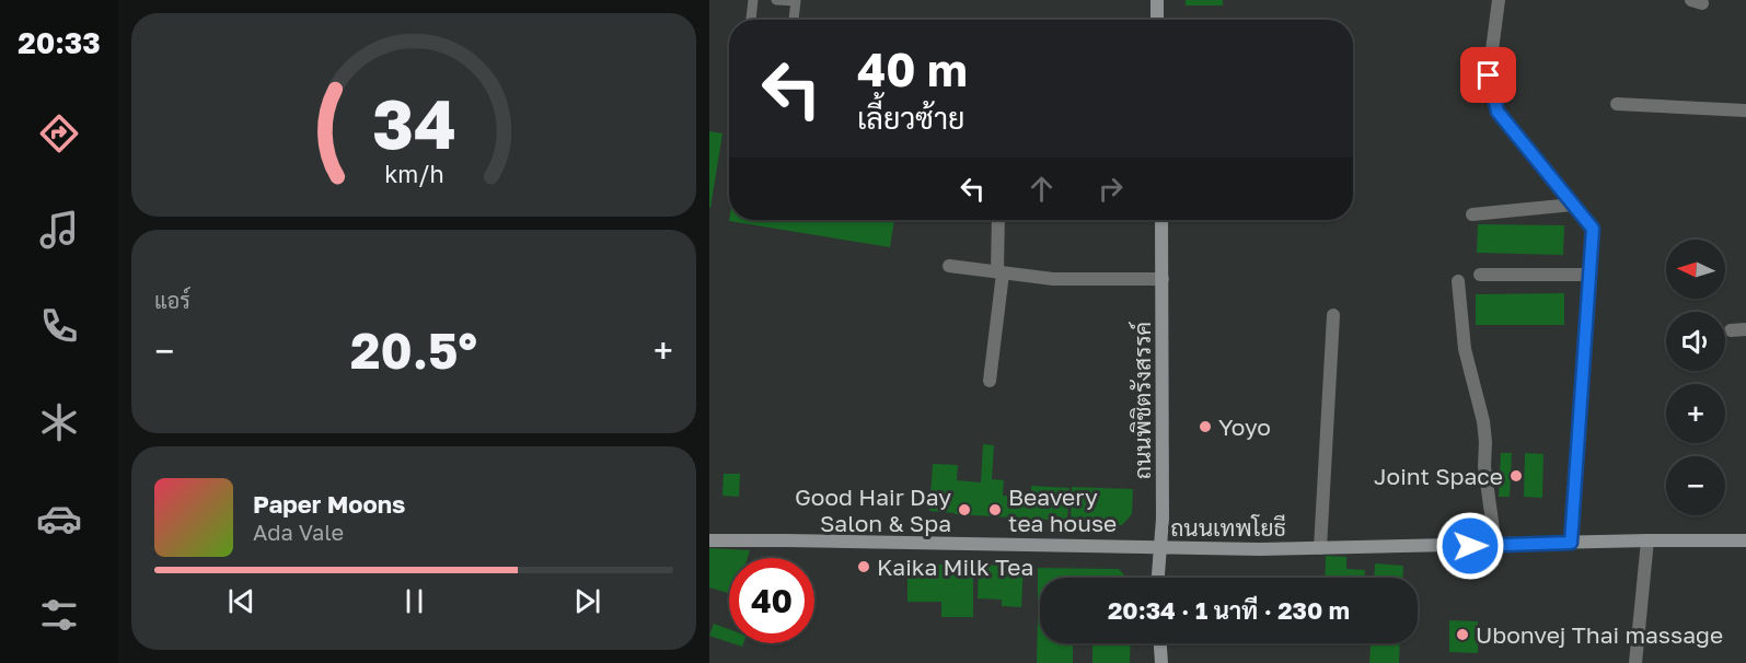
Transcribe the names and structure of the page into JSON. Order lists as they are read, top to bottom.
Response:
{
  "streets": {
    "street": ["ถนนพิชิตรังสรรค์", "ถนนเทพโยธี"]
  },
  "crossings": [
    ["ถนนพิชิตรังสรรค์", "ถนนเทพโยธี"]
  ],
  "places": [
    "Yoyo",
    "Joint Space",
    "Good Hair Day Salon & Spa",
    "Beavery tea house",
    "Kaika Milk Tea",
    "Ubonvej Thai massage"
  ],
  "north": "left",
  "page": {
    "tabs": "20:33",
    "turn": ["40 m", "เลี้ยวซ้าย"],
    "tile": "แอร์",
    "map_buttons": ["+", "−"],
    "heat": ["−", "20.5°", "+"],
    "song": ["Paper Moons", "Ada Vale"],
    "limit": "40",
    "trip": "20:34 · 1 นาที · 230 m",
    "gauge": ["34", "km/h"]
  }
}
